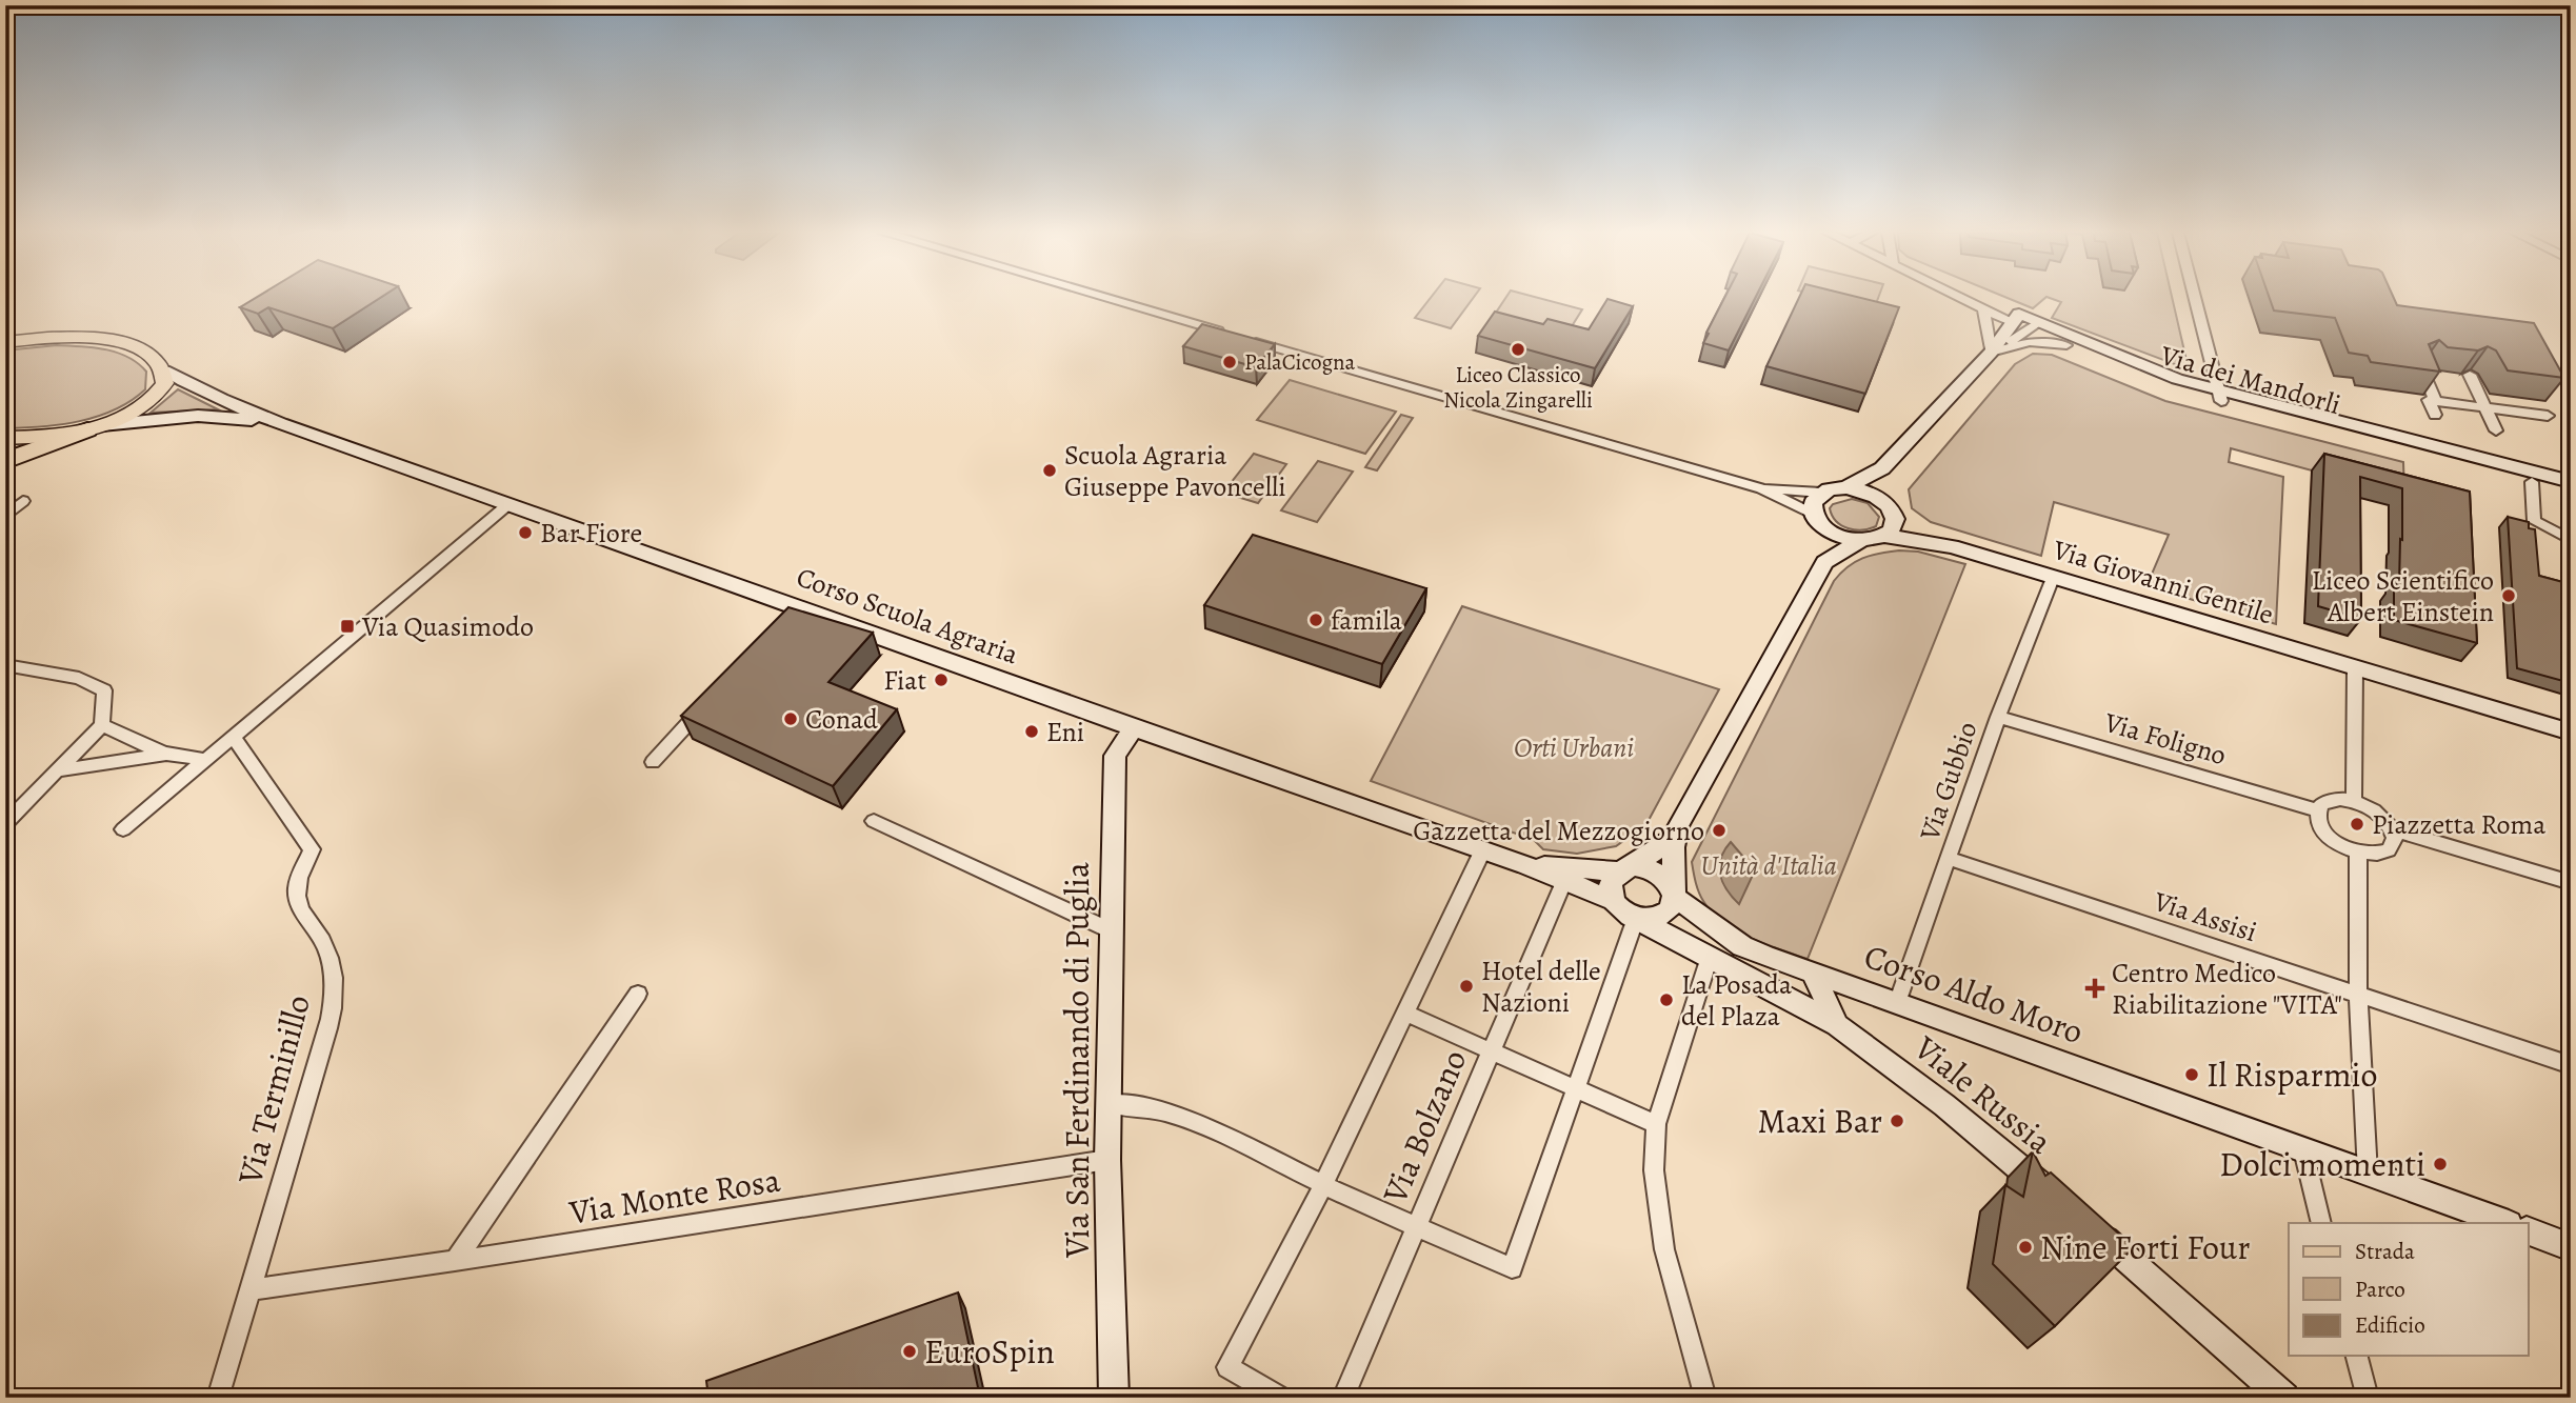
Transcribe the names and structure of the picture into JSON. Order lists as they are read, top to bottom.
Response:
{
  "streets": {
    "main road": ["Via dei Mandorli", "Corso Scuola Agraria"],
    "street": [
      "Via Giovanni Gentile",
      "Via Foligno",
      "Via Gubbio",
      "Via Assisi",
      "Corso Aldo Moro",
      "Via San Ferdinando di Puglia",
      "Via Terminillo",
      "Viale Russia",
      "Via Bolzano",
      "Via Monte Rosa"
    ]
  },
  "crossings": [
    ["Via Giovanni Gentile", "Via Gubbio"],
    ["Corso Scuola Agraria", "Corso Aldo Moro"],
    ["Corso Scuola Agraria", "Via San Ferdinando di Puglia"],
    ["Corso Scuola Agraria", "Viale Russia"],
    ["Corso Scuola Agraria", "Via Bolzano"],
    ["Via Foligno", "Via Gubbio"],
    ["Via Gubbio", "Via Assisi"],
    ["Via Gubbio", "Corso Aldo Moro"],
    ["Corso Aldo Moro", "Viale Russia"],
    ["Via San Ferdinando di Puglia", "Via Monte Rosa"],
    ["Via Terminillo", "Via Monte Rosa"]
  ],
  "parks": ["Orti Urbani", "Unità d'Italia"],
  "places": {
    "other": [
      "Liceo Classico Nicola Zingarelli",
      "PalaCicogna",
      "Scuola Agraria Giuseppe Pavoncelli",
      "Bar Fiore",
      "Liceo Scientifico Albert Einstein",
      "famila",
      "Fiat",
      "Conad",
      "Eni",
      "Piazzetta Roma",
      "Gazzetta del Mezzogiorno",
      "Hotel delle Nazioni",
      "La Posada del Plaza",
      "Il Risparmio",
      "Maxi Bar",
      "Dolci momenti",
      "Nine Forti Four",
      "EuroSpin"
    ],
    "transit": ["Via Quasimodo"],
    "health": ["Centro Medico Riabilitazione \"VITA\""]
  },
  "legend": ["Strada", "Parco", "Edificio"]
}
